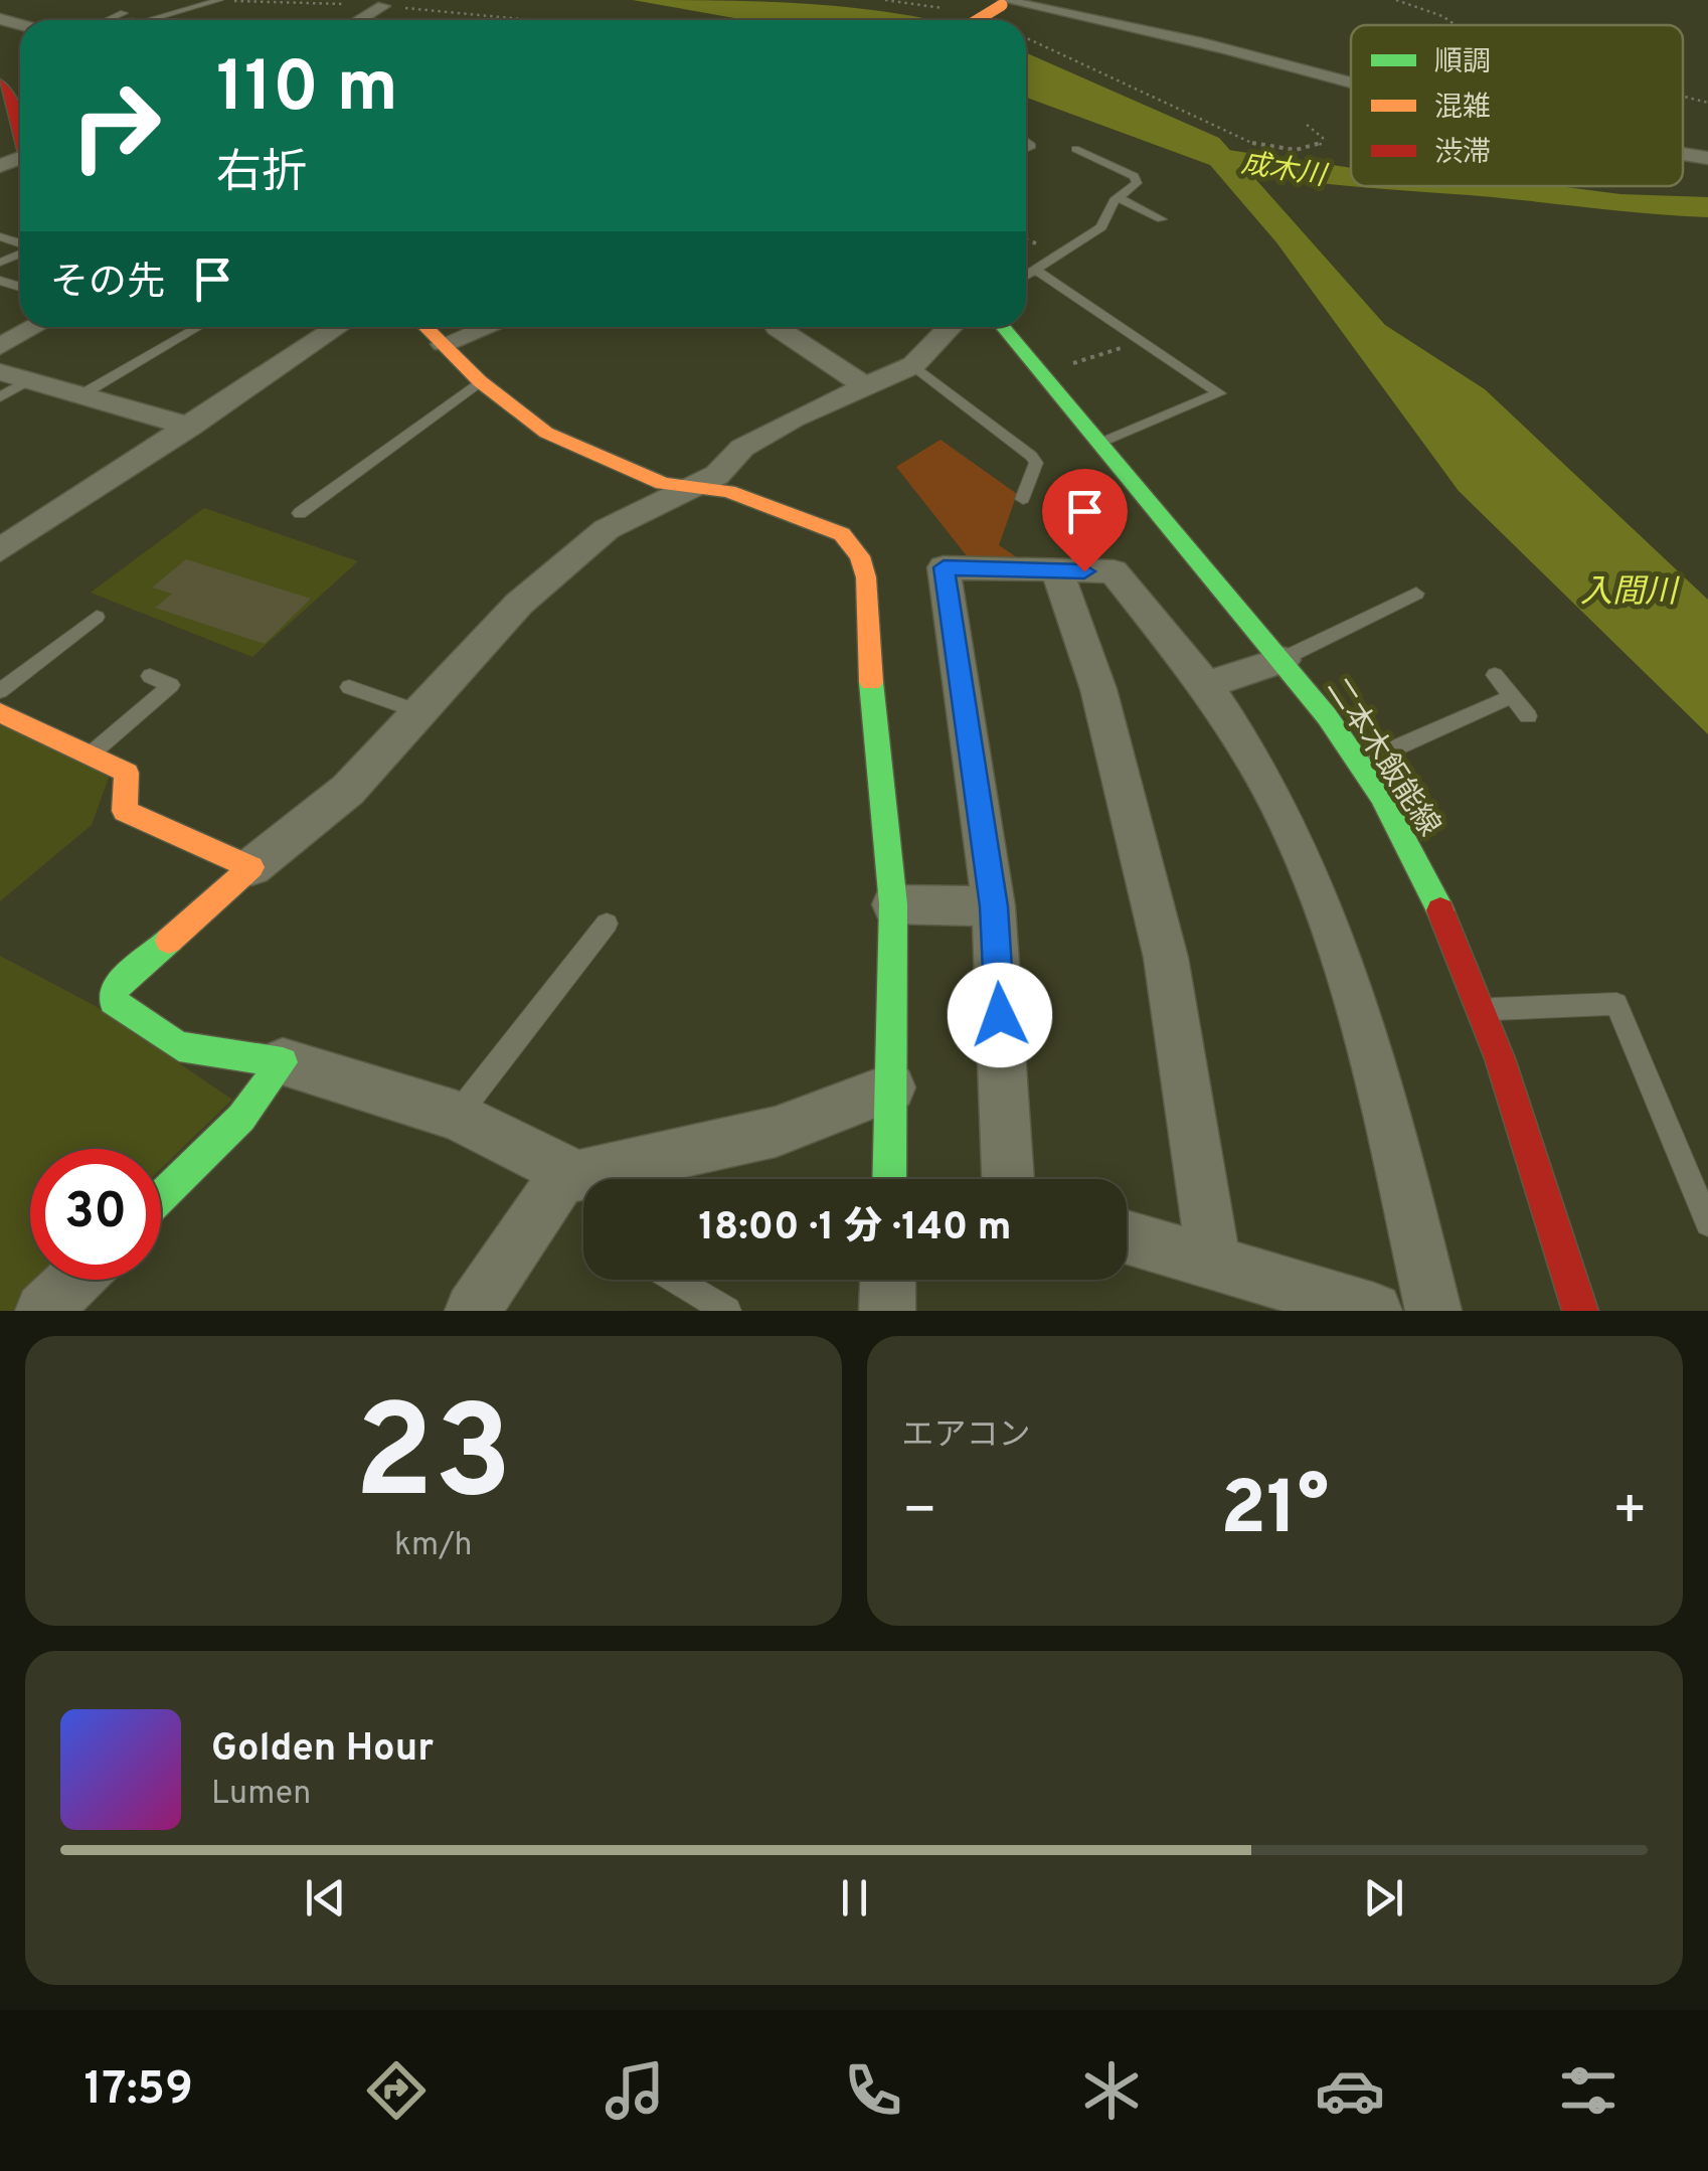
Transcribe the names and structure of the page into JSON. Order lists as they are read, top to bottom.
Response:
{
  "streets": {
    "street": ["二本木飯能線"]
  },
  "water": ["成木川", "入間川"],
  "legend": ["順調", "混雑", "渋滞"],
  "page": {
    "turn": ["110 m", "右折"],
    "then": "その先",
    "limit": "30",
    "trip": "18:00 · 1 分 · 140 m",
    "tile": [
      ["23", "km/h"],
      "エアコン"
    ],
    "heat": ["−", "21°", "+"],
    "song": ["Golden Hour", "Lumen"],
    "tabs": "17:59"
  }
}
